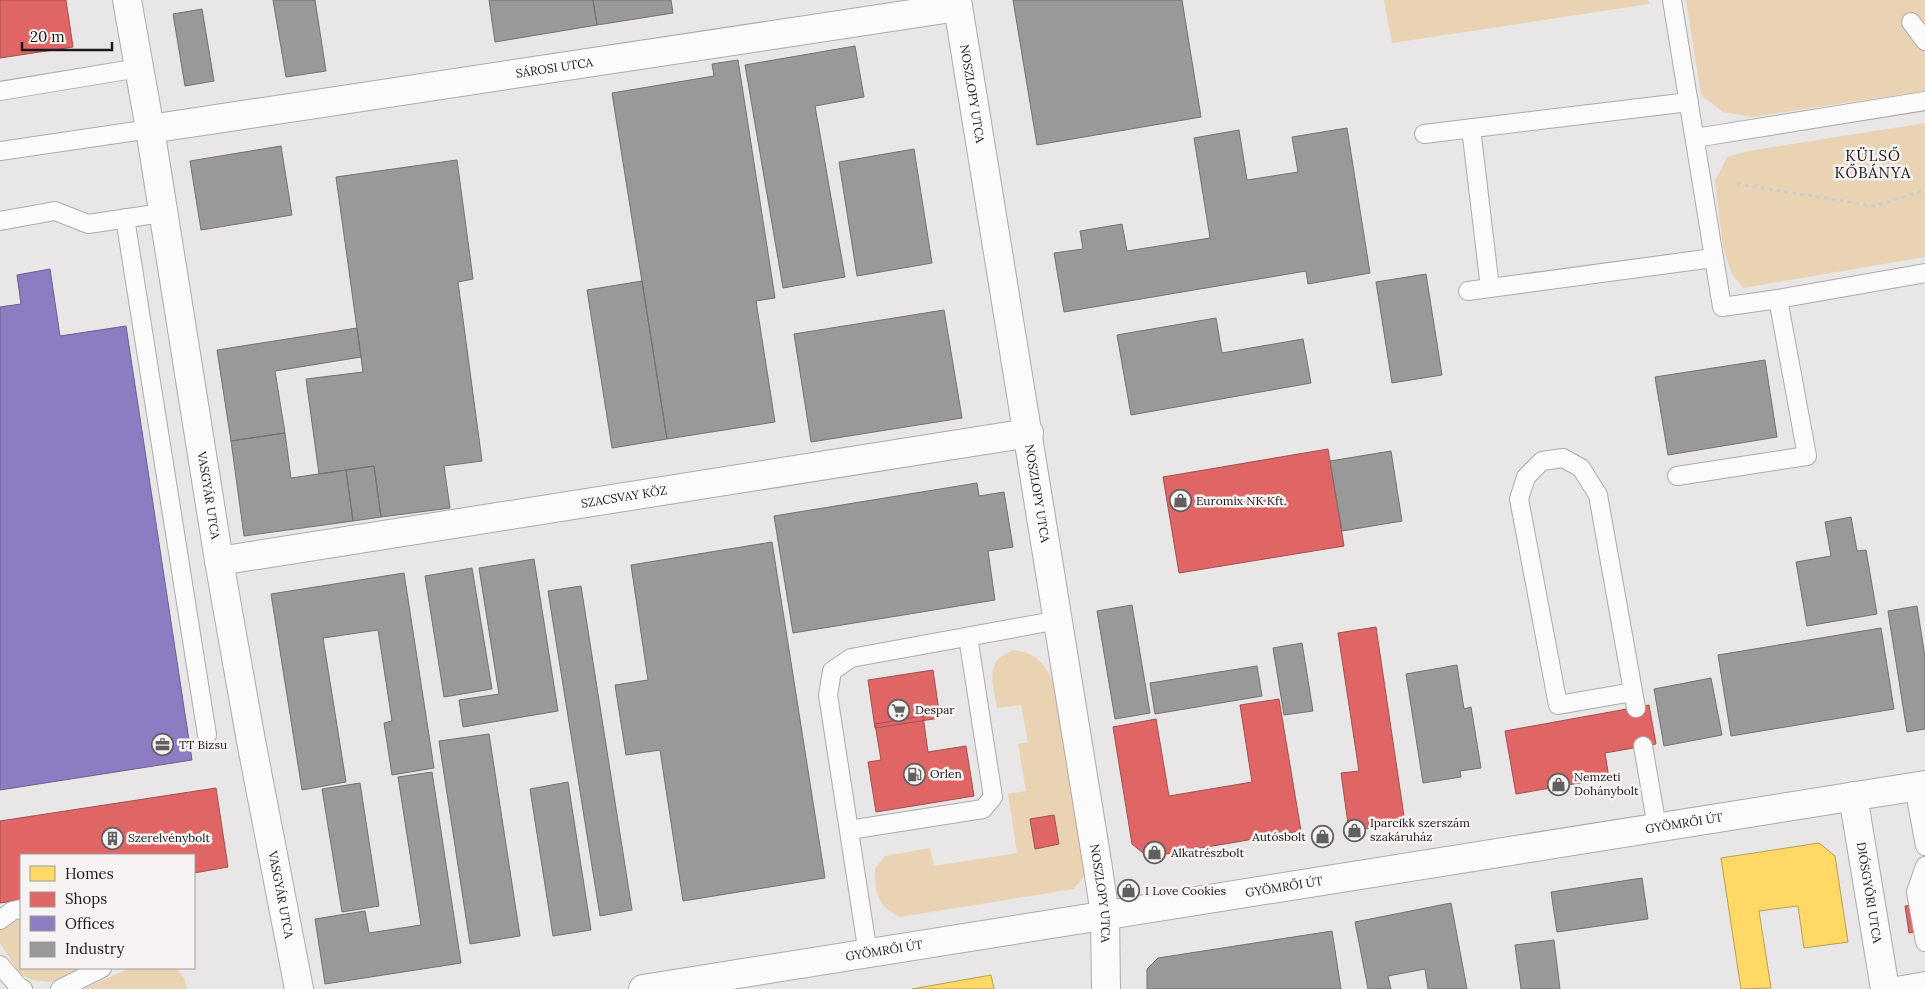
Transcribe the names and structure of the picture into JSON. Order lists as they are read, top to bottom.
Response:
{
  "streets": {
    "street": [
      "SÁROSI UTCA",
      "NOSZLOPY UTCA",
      "VASGYÁR UTCA",
      "SZACSVAY KÖZ",
      "GYÖMRŐI ÚT",
      "DIÓSGYŐRI UTCA"
    ]
  },
  "crossings": [
    ["SÁROSI UTCA", "NOSZLOPY UTCA"],
    ["SÁROSI UTCA", "VASGYÁR UTCA"],
    ["NOSZLOPY UTCA", "SZACSVAY KÖZ"],
    ["NOSZLOPY UTCA", "GYÖMRŐI ÚT"],
    ["VASGYÁR UTCA", "SZACSVAY KÖZ"],
    ["GYÖMRŐI ÚT", "DIÓSGYŐRI UTCA"]
  ],
  "districts": ["KÜLSŐ KŐBÁNYA"],
  "places": {
    "shop": [
      "Euromix NK Kft.",
      "Nemzeti Dohánybolt",
      "Iparcikk szerszám szakáruház",
      "Autósbolt",
      "Alkatrészbolt",
      "I Love Cookies"
    ],
    "supermarket": ["Despar"],
    "office": ["TT Bizsu"],
    "fuel station": ["Orlen"],
    "building": ["Szerelvénybolt"]
  },
  "legend": [
    "Homes",
    "Shops",
    "Offices",
    "Industry"
  ],
  "scale_bar": "20 m"
}
